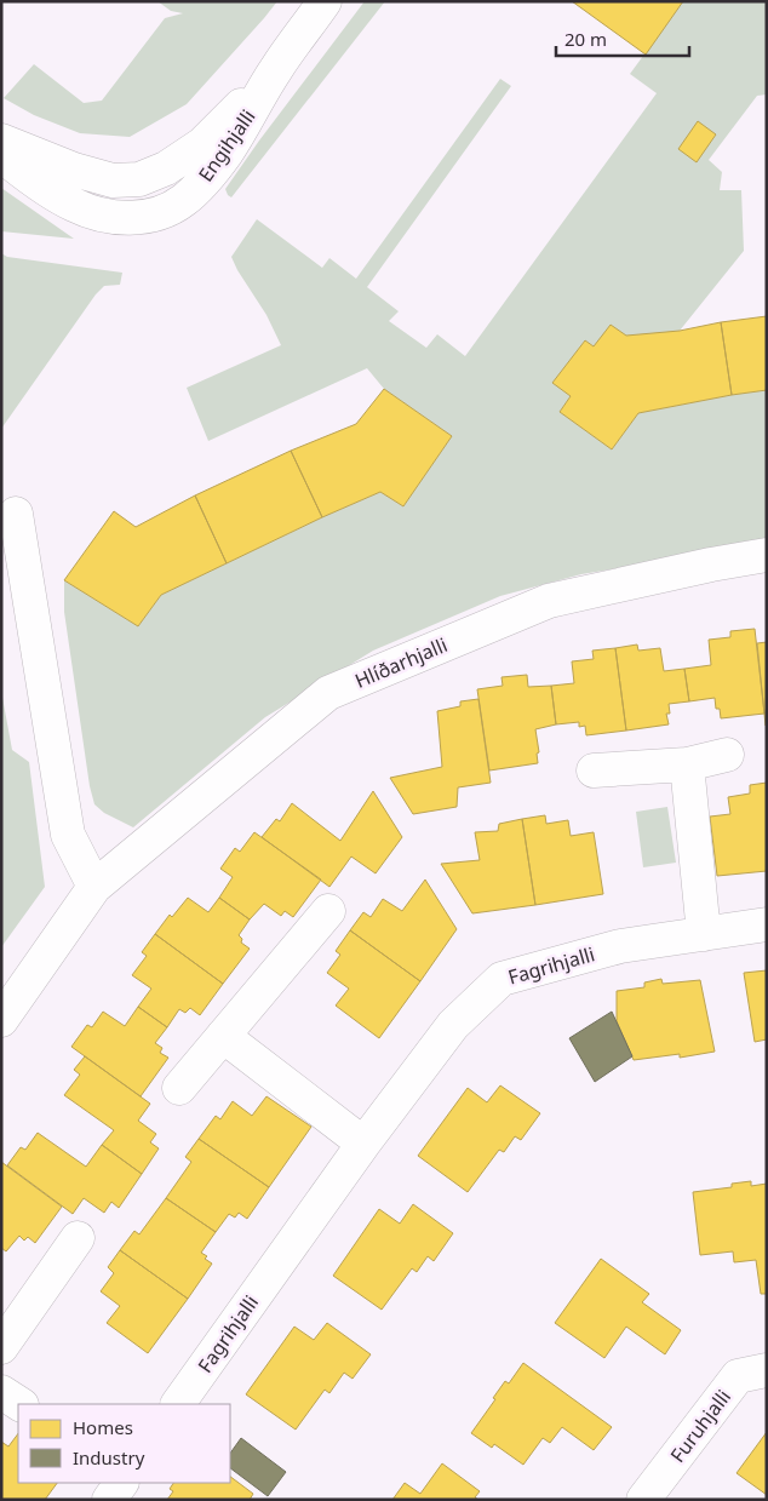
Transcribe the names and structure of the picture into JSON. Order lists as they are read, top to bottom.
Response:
{
  "streets": {
    "street": [
      "Engihjalli",
      "Hlíðarhjalli",
      "Fagrihjalli",
      "Furuhjalli"
    ]
  },
  "legend": ["Homes", "Industry"],
  "scale_bar": "20 m"
}
